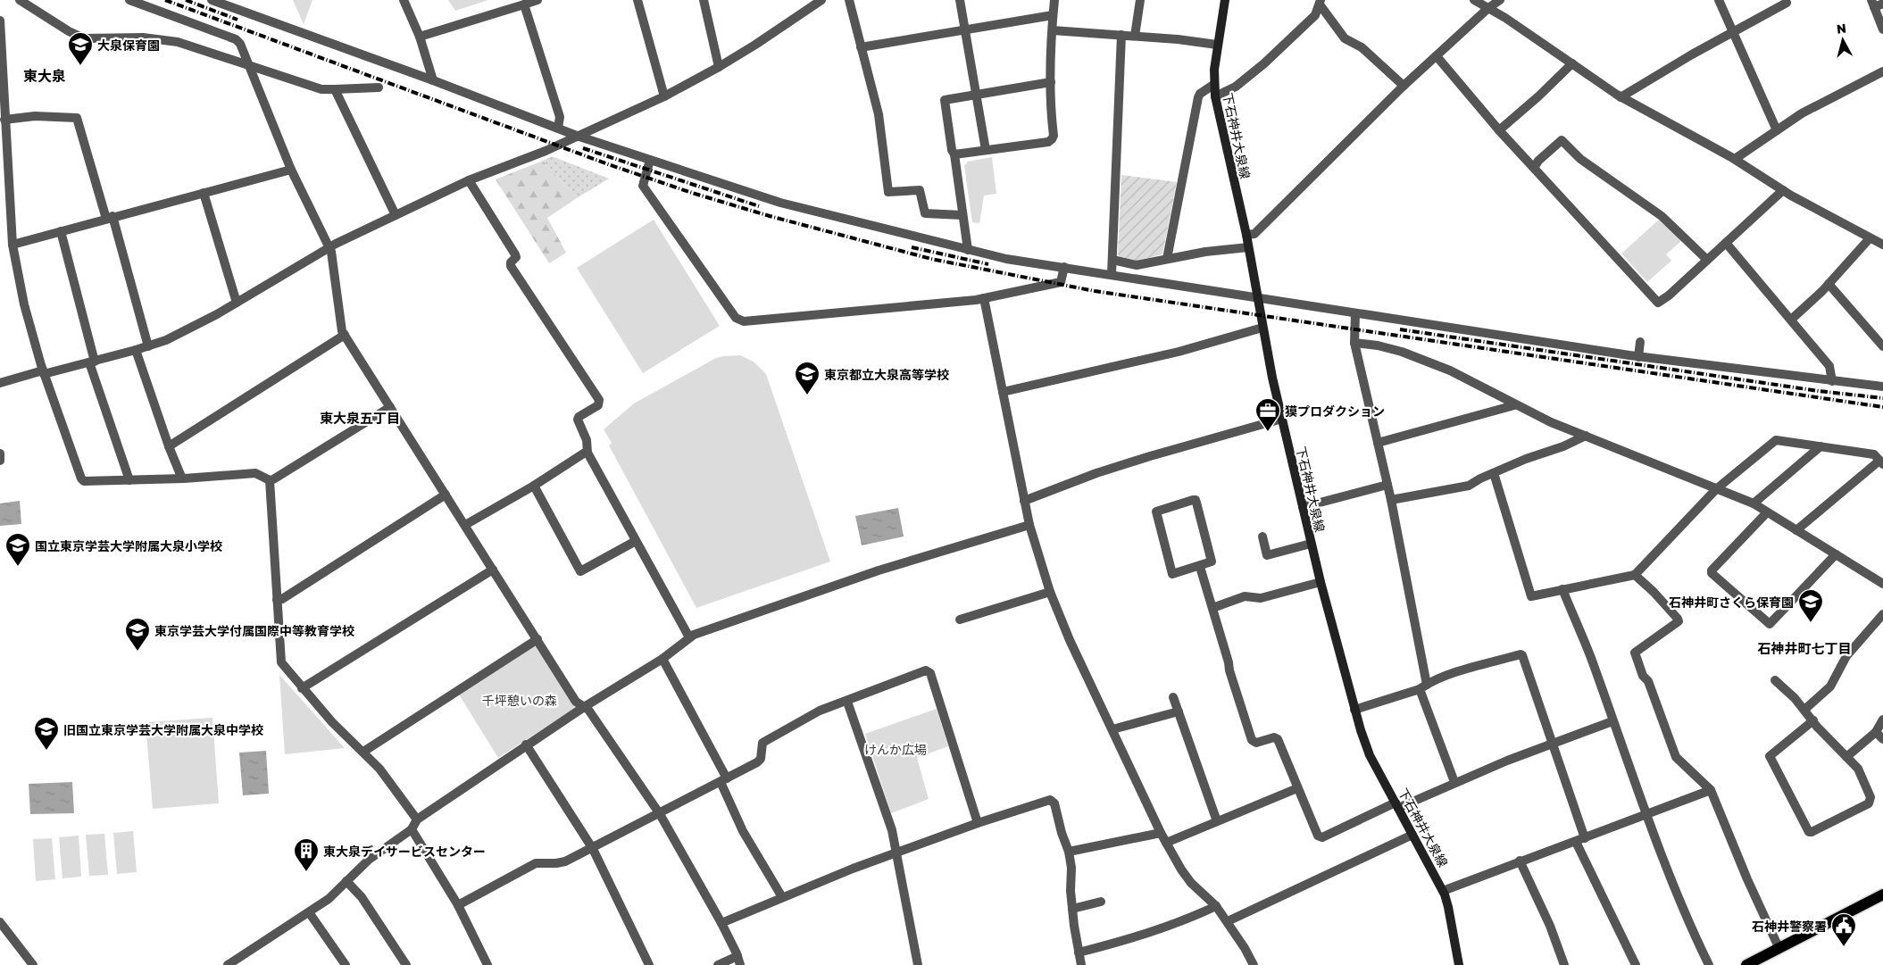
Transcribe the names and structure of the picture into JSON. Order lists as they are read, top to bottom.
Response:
{
  "streets": {
    "main road": ["下石神井大泉線"]
  },
  "districts": ["東大泉", "東大泉五丁目", "石神井町七丁目"],
  "parks": ["千坪憩いの森", "けんか広場"],
  "places": {
    "school or university": [
      "大泉保育園",
      "東京都立大泉高等学校",
      "国立東京学芸大学附属大泉小学校",
      "石神井町さくら保育園",
      "東京学芸大学付属国際中等教育学校",
      "旧国立東京学芸大学附属大泉中学校"
    ],
    "office": ["獏プロダクション"],
    "building": ["東大泉デイサービスセンター"],
    "public building": ["石神井警察署"]
  },
  "north": "top"
}
